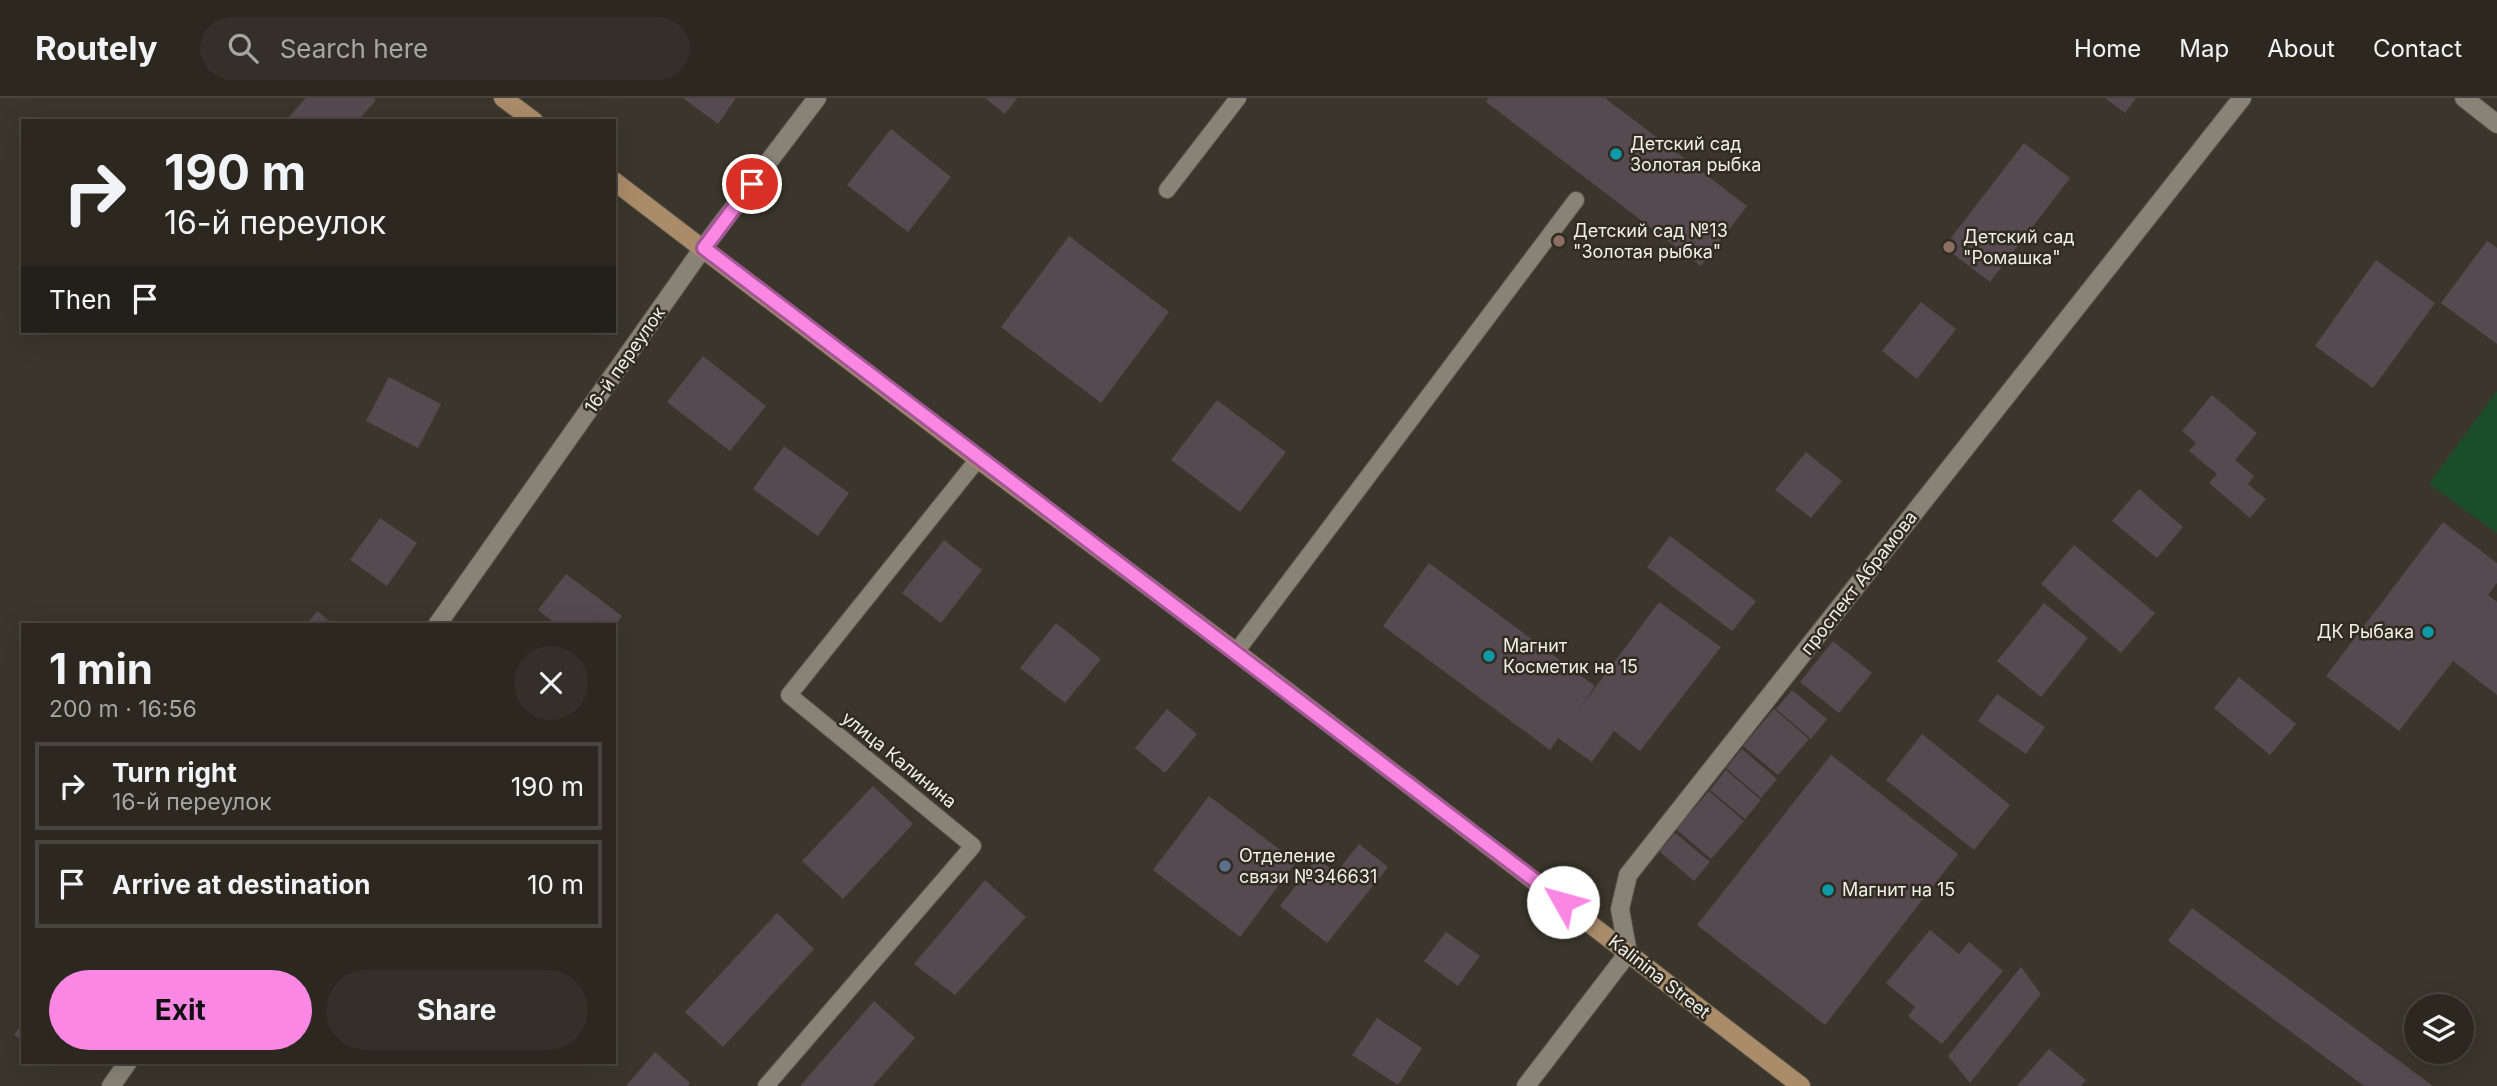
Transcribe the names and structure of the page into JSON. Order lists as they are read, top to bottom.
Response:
{
  "streets": {
    "main road": ["Kalinina Street"],
    "street": ["16-й переулок", "проспект Абрамова"],
    "lane": ["улица Калинина"]
  },
  "crossings": [
    ["16-й переулок", "Kalinina Street"],
    ["проспект Абрамова", "Kalinina Street"],
    ["улица Калинина", "Kalinina Street"]
  ],
  "places": [
    "Детский сад Золотая рыбка",
    "Детский сад №13 \"Золотая рыбка\"",
    "Детский сад \"Ромашка\"",
    "ДК Рыбака",
    "Магнит Косметик на 15",
    "Отделение связи №346631",
    "Магнит на 15"
  ],
  "page": {
    "header": "Routely",
    "search": "Search here",
    "nav": [
      "Home",
      "Map",
      "About",
      "Contact"
    ],
    "turn": ["190 m", "16-й переулок"],
    "then": "Then",
    "heading": ["1 min", "200 m · 16:56"],
    "list": [
      {
        "name": "Turn right",
        "note": "16-й переулок",
        "value": "190 m"
      },
      {
        "name": "Arrive at destination",
        "value": "10 m"
      }
    ],
    "buttons": ["Exit", "Share"]
  }
}
